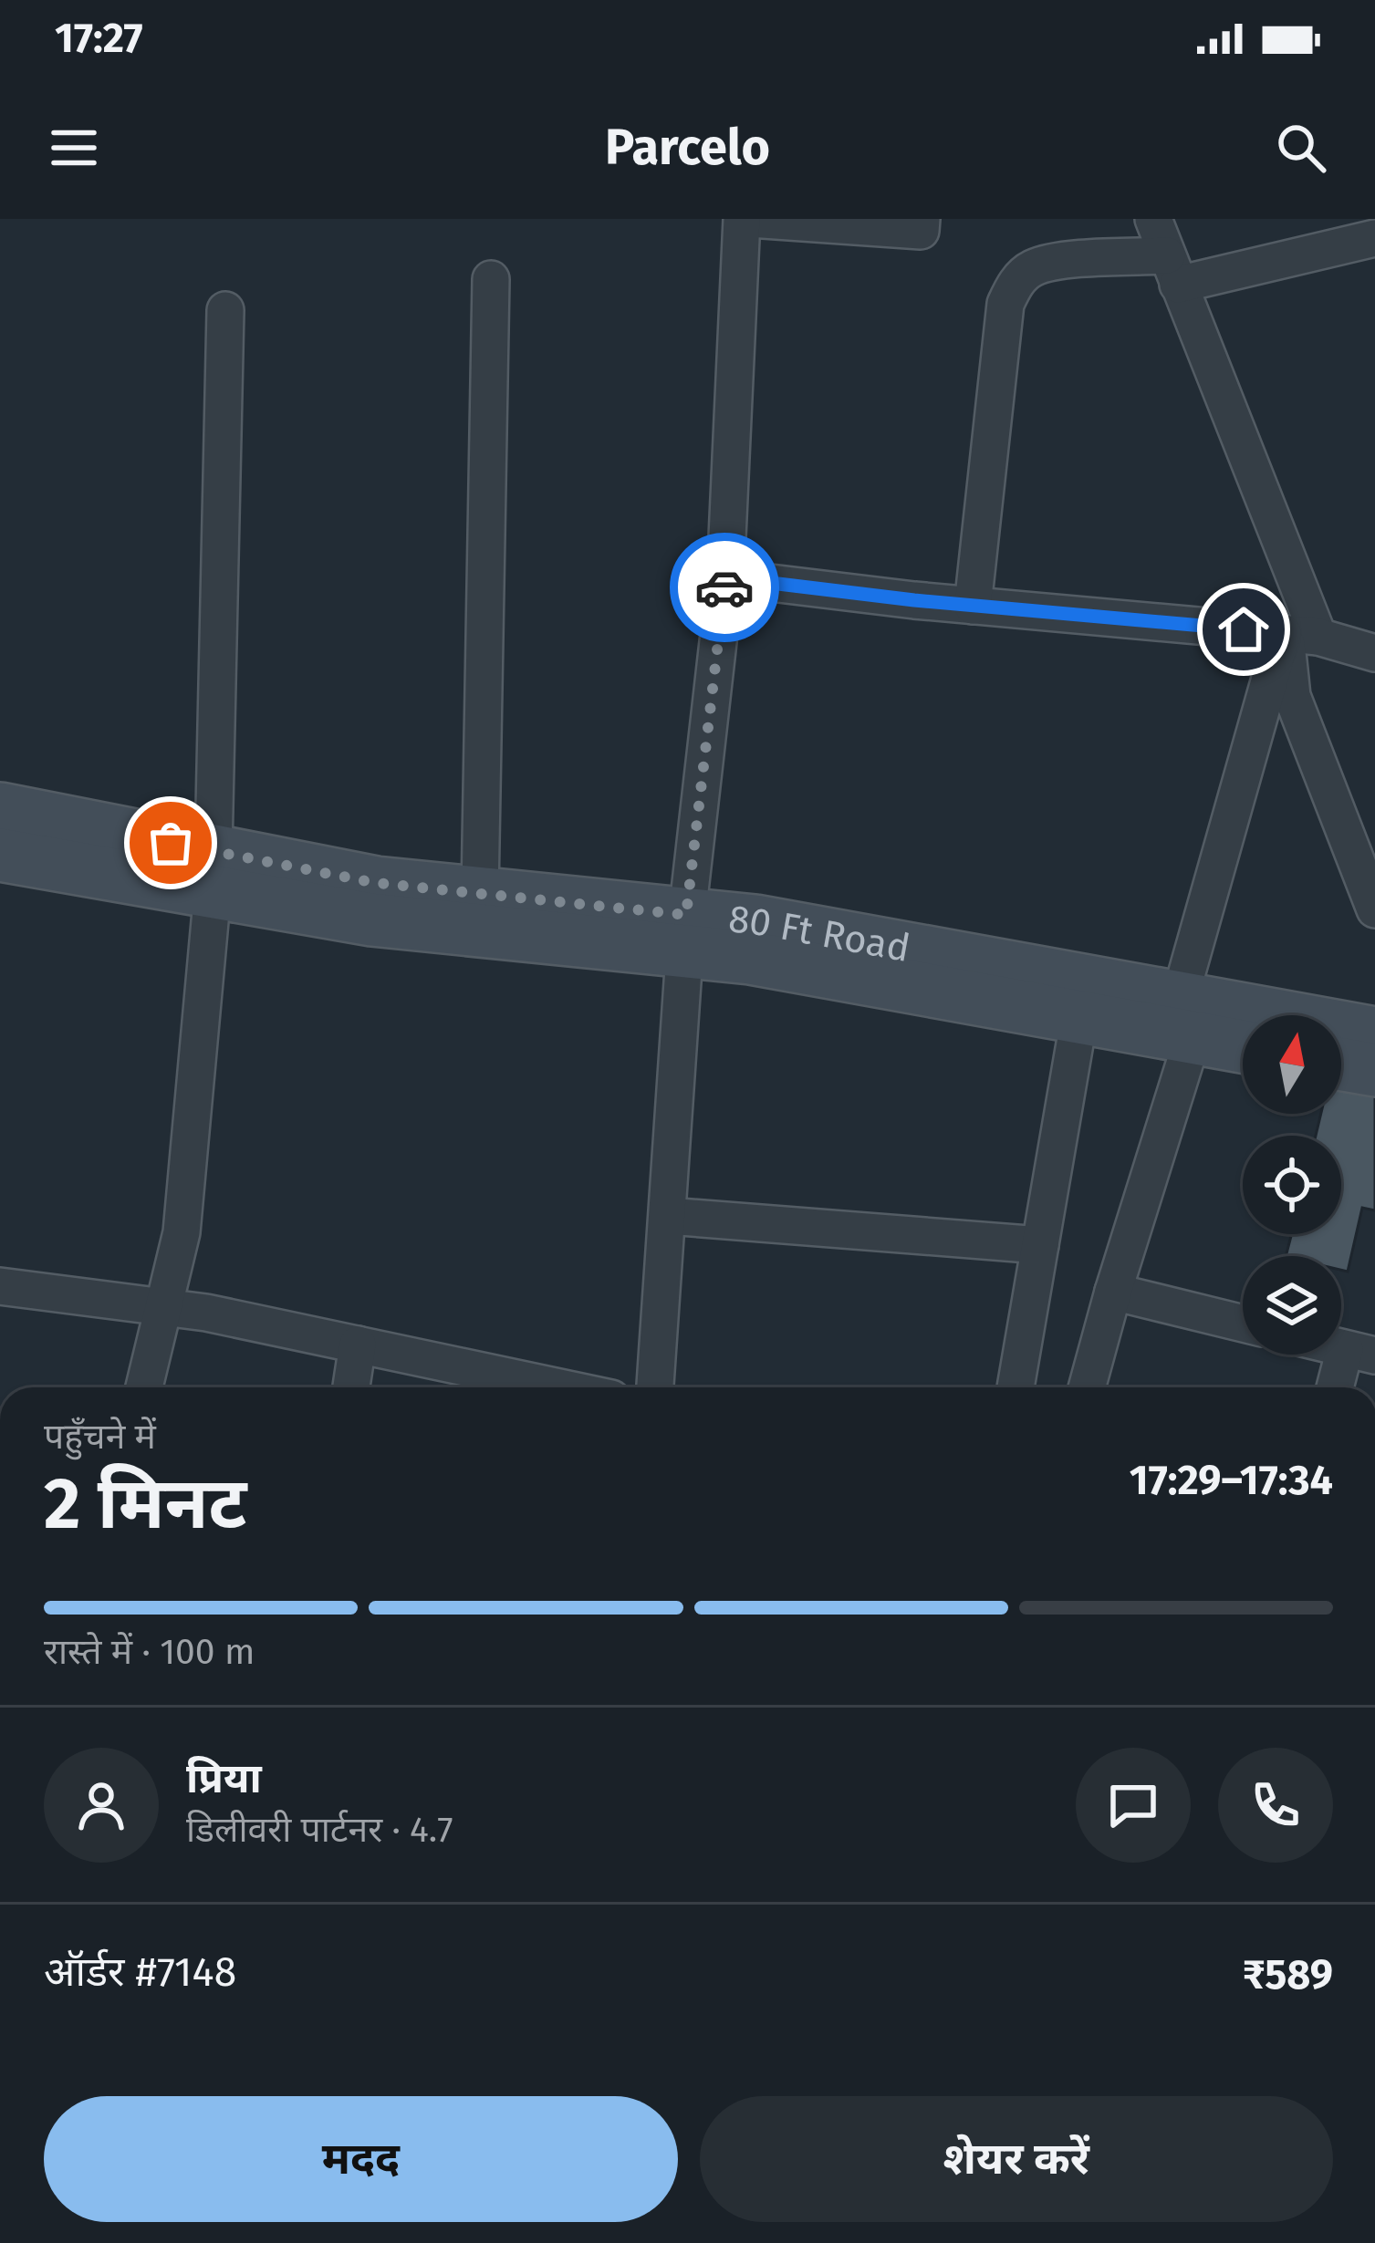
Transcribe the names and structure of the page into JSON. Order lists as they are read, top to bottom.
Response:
{
  "streets": {
    "main road": ["80 Ft Road"]
  },
  "north": "top",
  "page": {
    "status": "17:27",
    "header": "Parcelo",
    "heading": ["2 मिनट", "पहुँचने में", "17:29–17:34"],
    "panel": [
      "प्रिया",
      "डिलीवरी पार्टनर · 4.7",
      "ऑर्डर #7148",
      "₹589"
    ],
    "bar": "रास्ते में · 100 m",
    "buttons": ["मदद", "शेयर करें"]
  }
}
